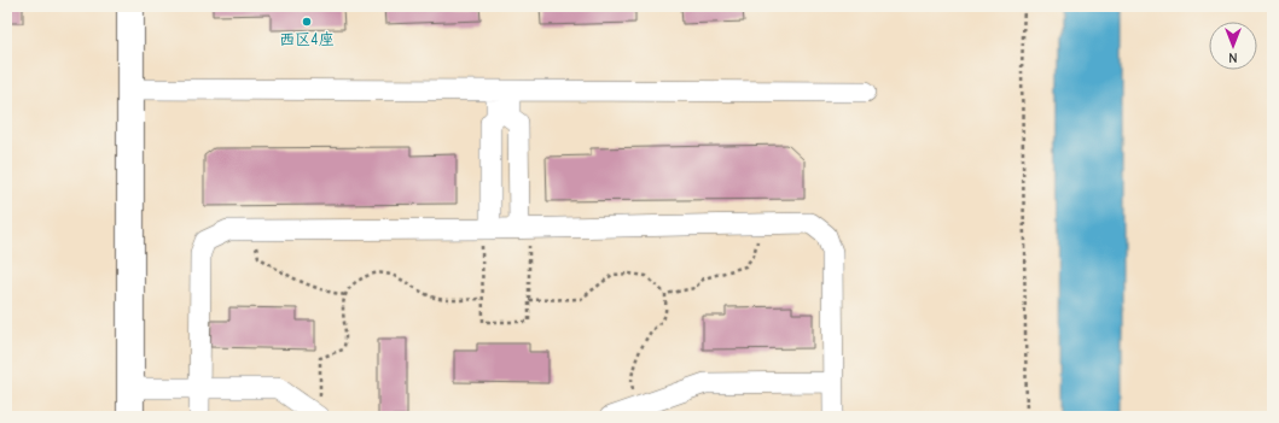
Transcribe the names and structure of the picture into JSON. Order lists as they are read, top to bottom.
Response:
{
  "places": ["西区4座"],
  "north": "bottom"
}
